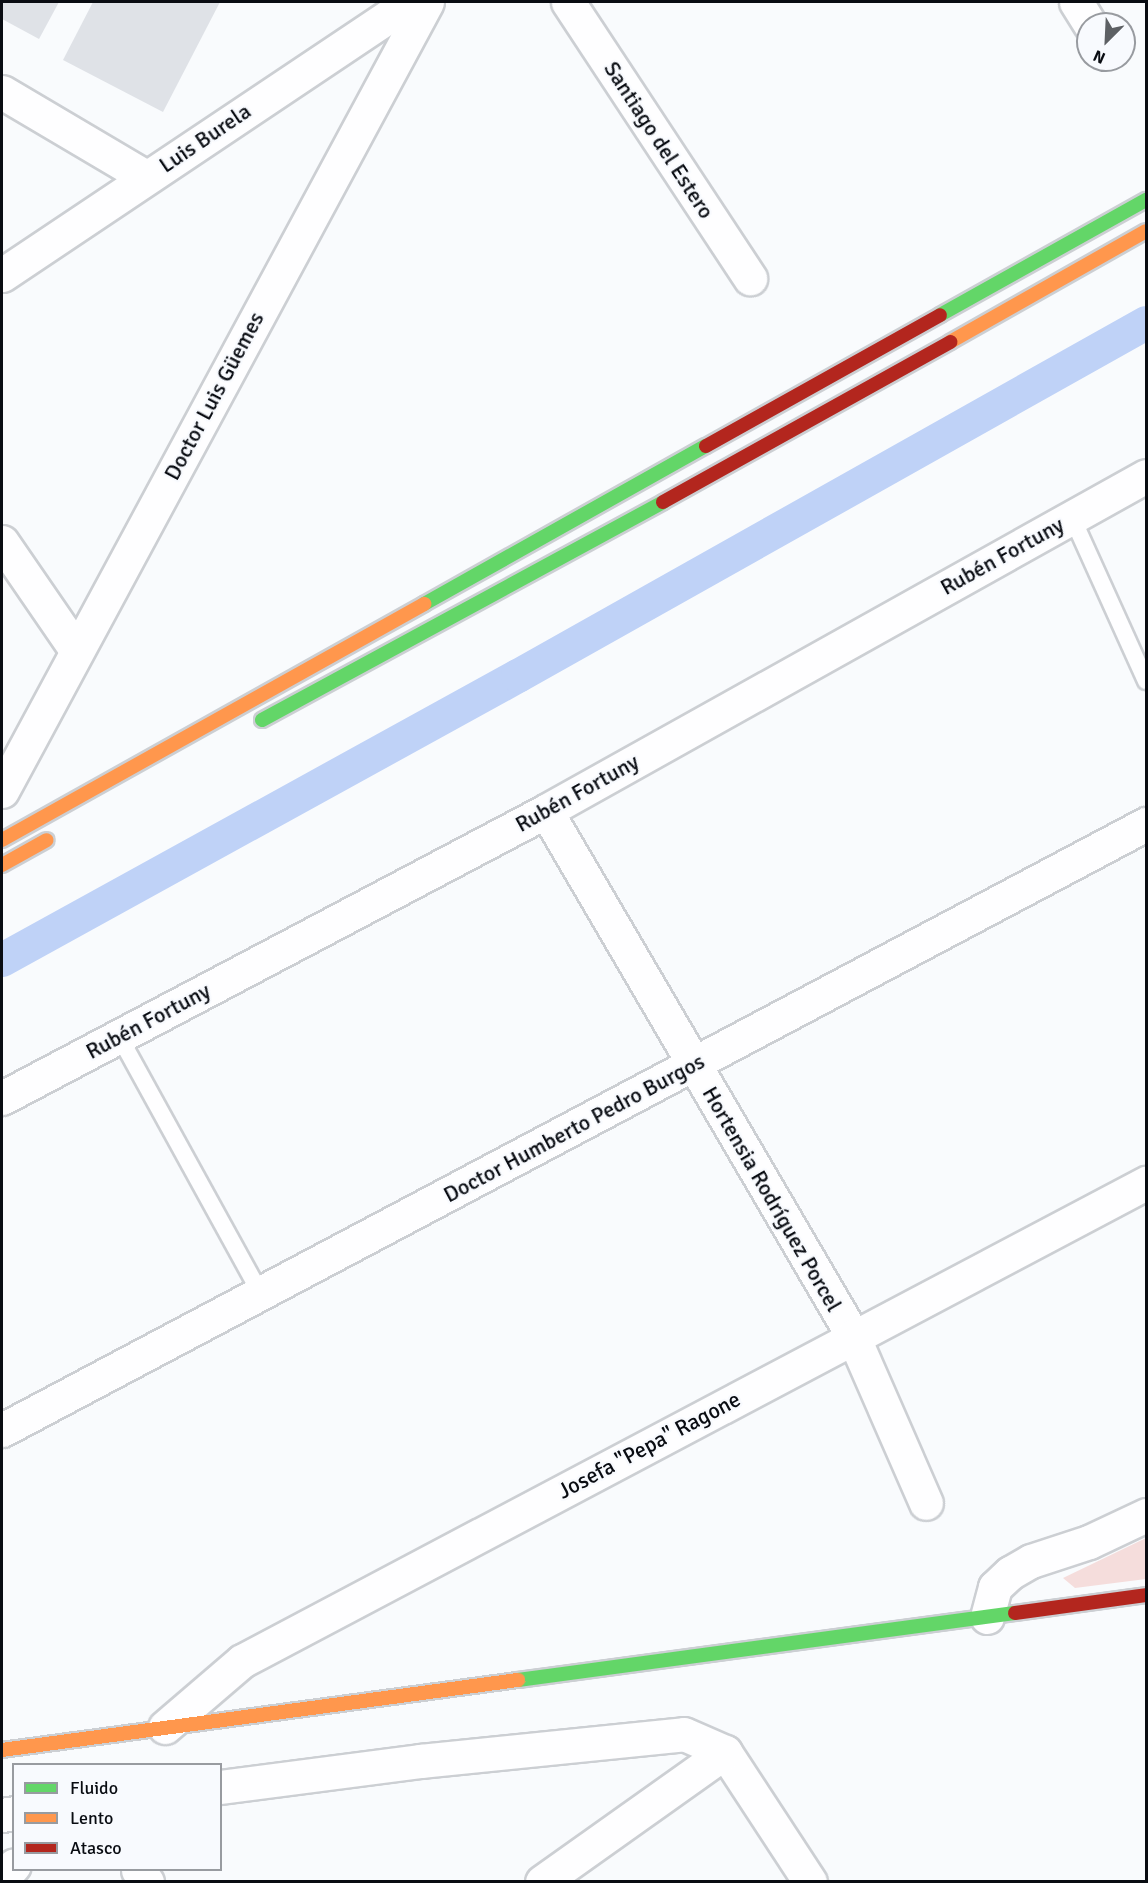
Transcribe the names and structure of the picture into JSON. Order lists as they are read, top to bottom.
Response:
{
  "streets": {
    "street": [
      "Luis Burela",
      "Santiago del Estero",
      "Doctor Luis Güemes",
      "Rubén Fortuny",
      "Doctor Humberto Pedro Burgos",
      "Hortensia Rodríguez Porcel",
      "Josefa \"Pepa\" Ragone"
    ]
  },
  "crossings": [
    ["Rubén Fortuny", "Hortensia Rodríguez Porcel"],
    ["Doctor Humberto Pedro Burgos", "Hortensia Rodríguez Porcel"],
    ["Hortensia Rodríguez Porcel", "Josefa \"Pepa\" Ragone"]
  ],
  "legend": ["Fluido", "Lento", "Atasco"],
  "north": "bottom left"
}
